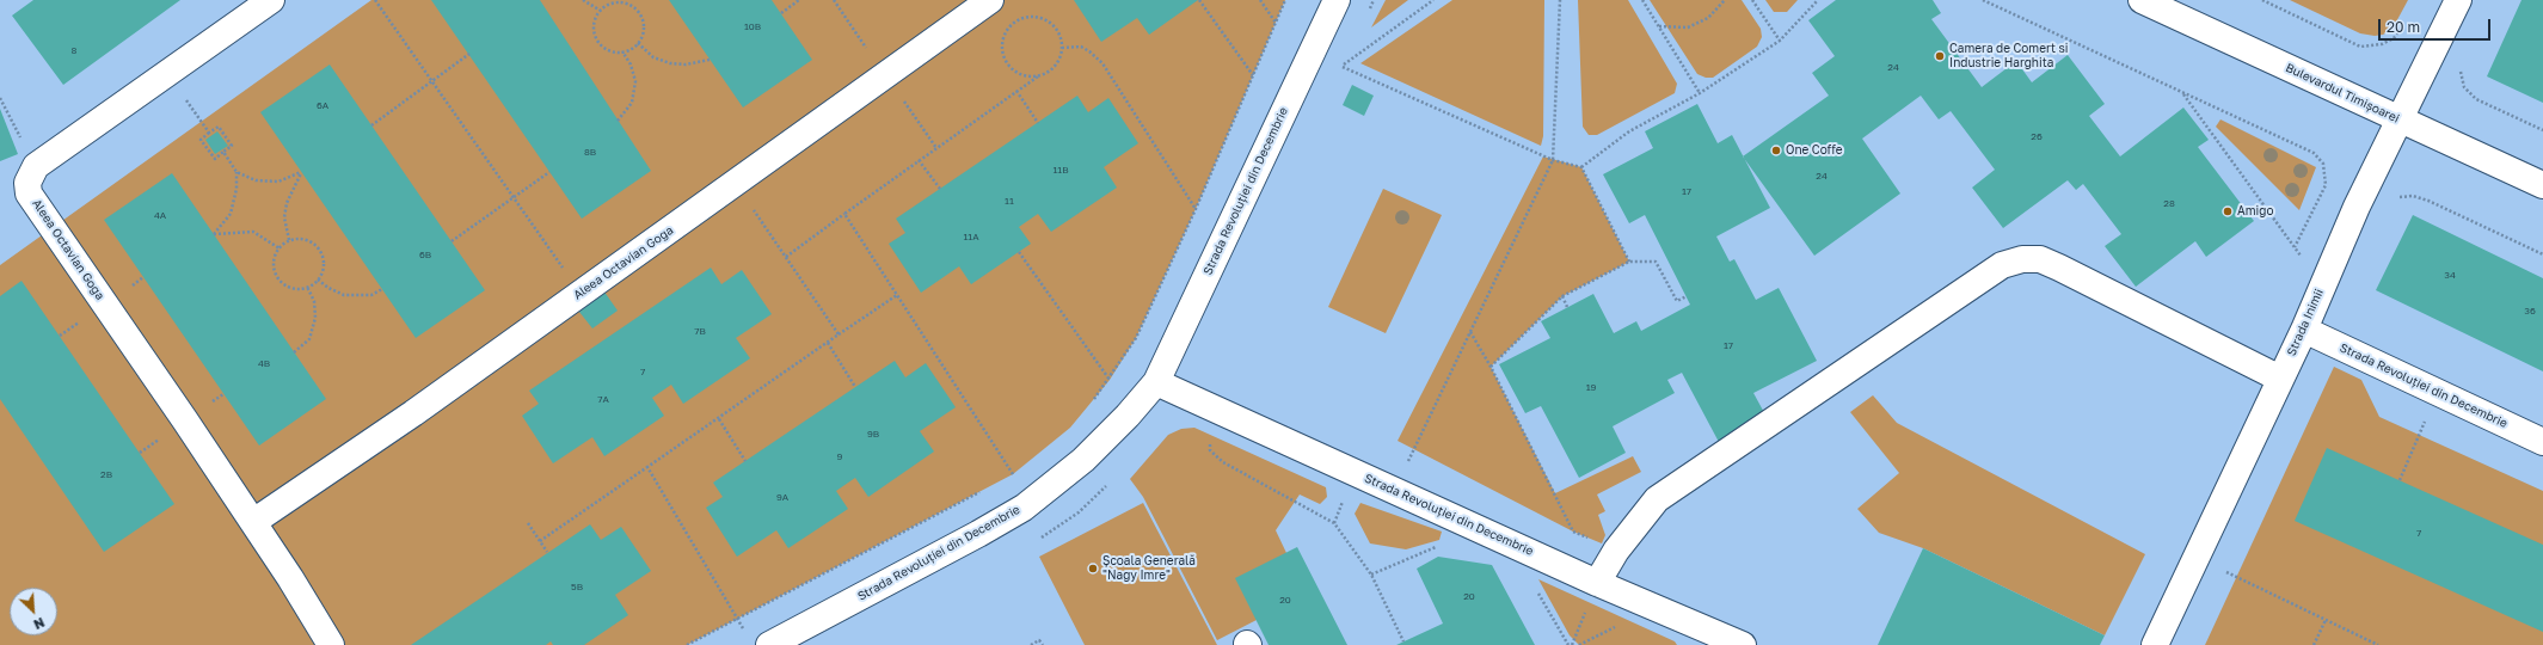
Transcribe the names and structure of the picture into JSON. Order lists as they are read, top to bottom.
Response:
{
  "streets": {
    "street": [
      "Bulevardul Timișoarei",
      "Strada Revoluției din Decembrie",
      "Aleea Octavian Goga",
      "Strada Inimii"
    ]
  },
  "crossings": [
    ["Bulevardul Timișoarei", "Strada Inimii"],
    ["Strada Revoluției din Decembrie", "Strada Inimii"]
  ],
  "places": [
    "Camera de Comert si Industrie Harghita",
    "One Coffe",
    "Amigo",
    "Școala Generală \"Nagy Imre\""
  ],
  "house_numbers": [
    "10B",
    "8",
    "24",
    "6A",
    "26",
    "8B",
    "11B",
    "24",
    "17",
    "11",
    "28",
    "4A",
    "11A",
    "6B",
    "34",
    "36",
    "7B",
    "17",
    "4B",
    "7",
    "19",
    "7A",
    "9B",
    "9",
    "2B",
    "9A",
    "7",
    "5B",
    "20",
    "20"
  ],
  "scale_bar": "20 m",
  "north": "bottom right"
}
